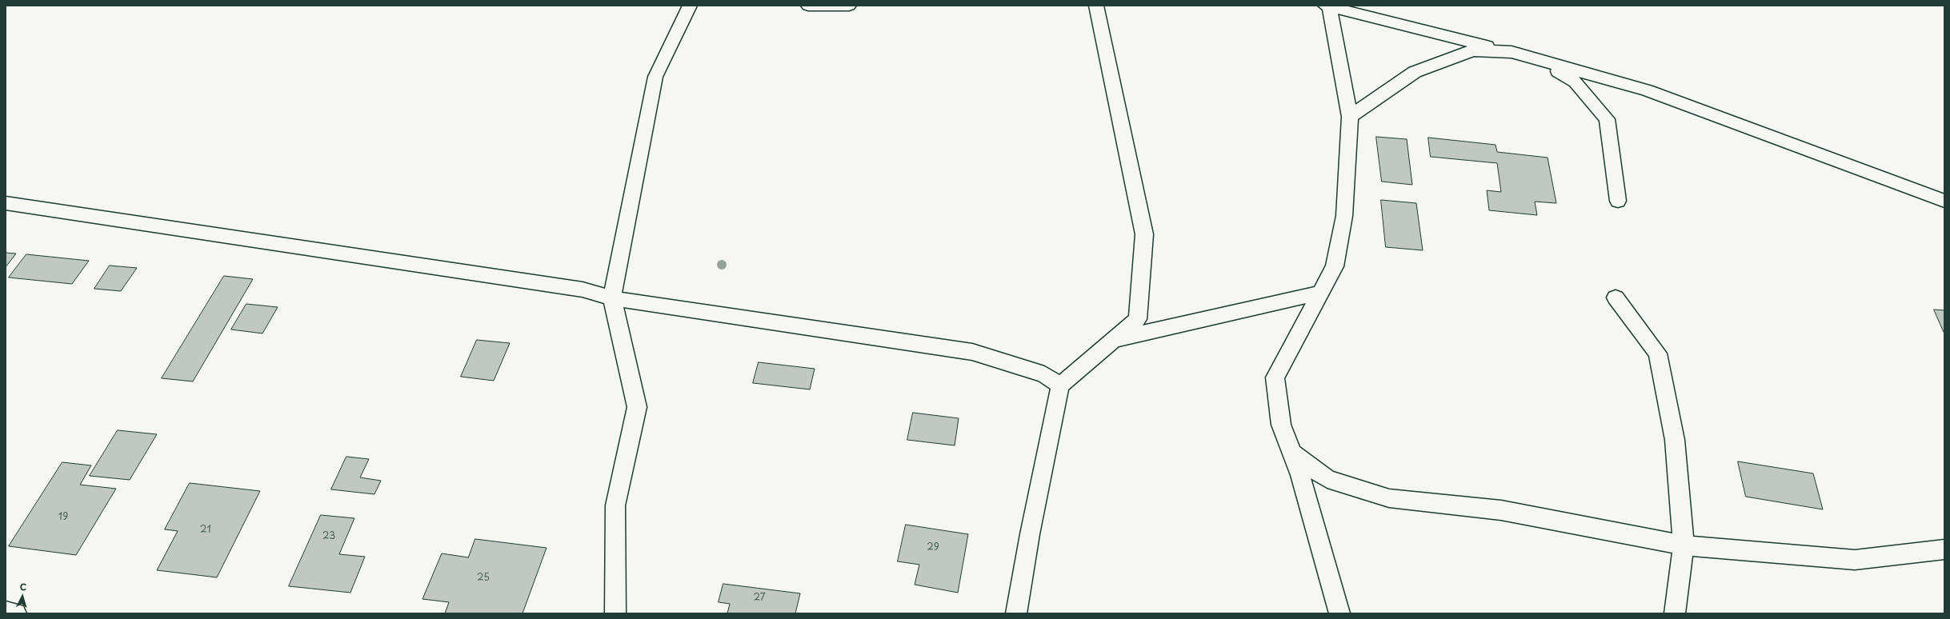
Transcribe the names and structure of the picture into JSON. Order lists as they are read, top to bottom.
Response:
{
  "house_numbers": [
    "19",
    "21",
    "23",
    "29",
    "25",
    "27"
  ],
  "north": "top"
}
